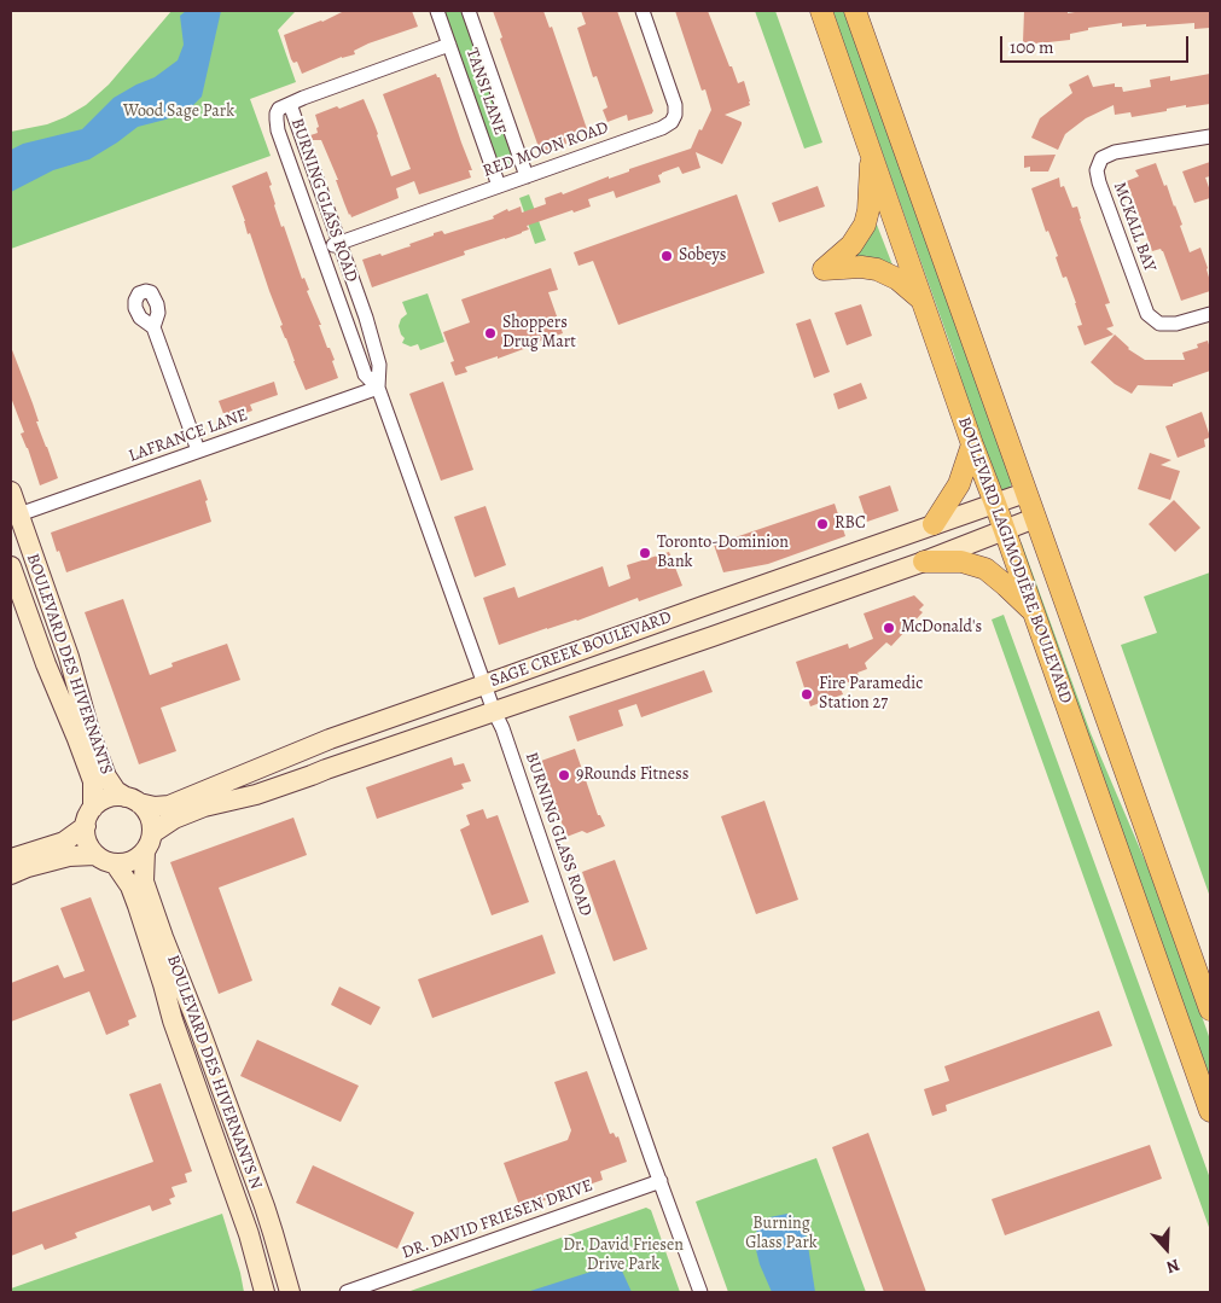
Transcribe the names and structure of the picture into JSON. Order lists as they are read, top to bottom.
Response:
{
  "streets": {
    "main road": ["BOULEVARD LAGIMODIÈRE BOULEVARD"],
    "street": [
      "TANSI LANE",
      "RED MOON ROAD",
      "BURNING GLASS ROAD",
      "MCKALL BAY",
      "LAFRANCE LANE",
      "SAGE CREEK BOULEVARD",
      "BOULEVARD DES HIVERNANTS",
      "BOULEVARD DES HIVERNANTS N",
      "DR. DAVID FRIESEN DRIVE"
    ]
  },
  "crossings": [
    ["TANSI LANE", "RED MOON ROAD"],
    ["RED MOON ROAD", "BURNING GLASS ROAD"],
    ["BURNING GLASS ROAD", "LAFRANCE LANE"],
    ["BURNING GLASS ROAD", "SAGE CREEK BOULEVARD"],
    ["BURNING GLASS ROAD", "DR. DAVID FRIESEN DRIVE"],
    ["LAFRANCE LANE", "BOULEVARD DES HIVERNANTS"],
    ["BOULEVARD LAGIMODIÈRE BOULEVARD", "SAGE CREEK BOULEVARD"],
    ["SAGE CREEK BOULEVARD", "BOULEVARD DES HIVERNANTS"],
    ["SAGE CREEK BOULEVARD", "BOULEVARD DES HIVERNANTS N"],
    ["BOULEVARD DES HIVERNANTS", "BOULEVARD DES HIVERNANTS N"]
  ],
  "parks": ["Wood Sage Park", "Burning Glass Park", "Dr. David Friesen Drive Park"],
  "places": [
    "Sobeys",
    "Shoppers Drug Mart",
    "RBC",
    "Toronto-Dominion Bank",
    "McDonald's",
    "Fire Paramedic Station 27",
    "9Rounds Fitness"
  ],
  "scale_bar": "100 m",
  "north": "bottom"
}
